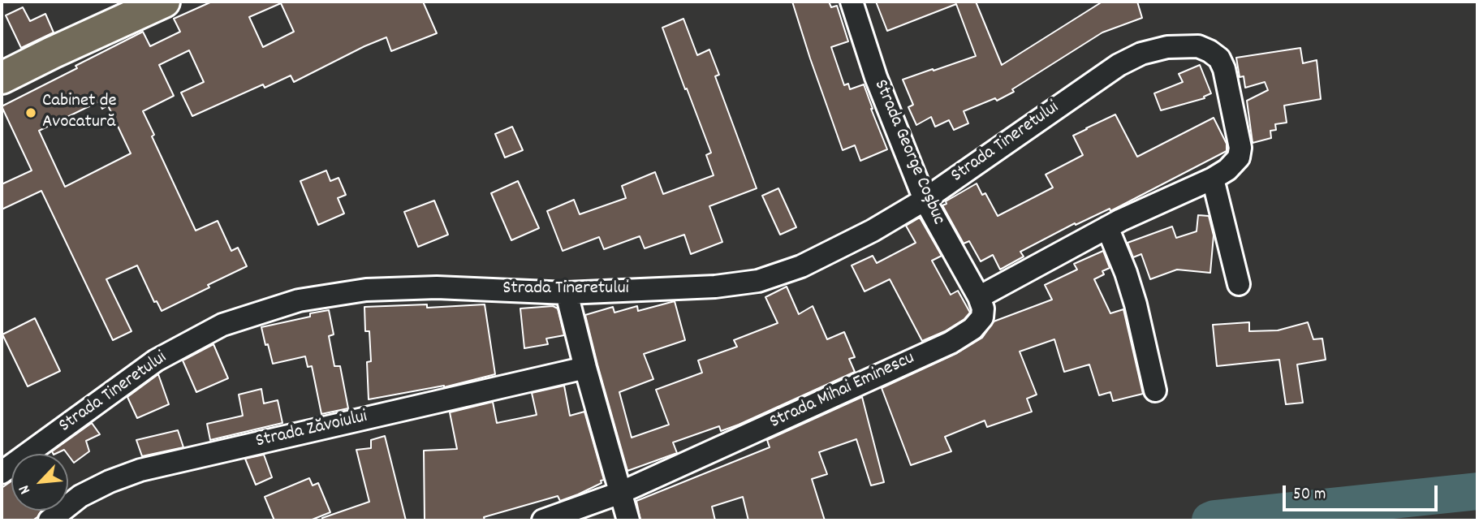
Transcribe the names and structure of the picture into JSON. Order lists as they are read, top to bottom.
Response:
{
  "streets": {
    "street": [
      "Strada Tineretului",
      "Strada George Coșbuc",
      "Strada Mihai Eminescu",
      "Strada Zăvoiului"
    ]
  },
  "crossings": [
    ["Strada Tineretului", "Strada George Coșbuc"],
    ["Strada George Coșbuc", "Strada Mihai Eminescu"]
  ],
  "places": ["Cabinet de Avocatură"],
  "scale_bar": "50 m",
  "north": "bottom left"
}
